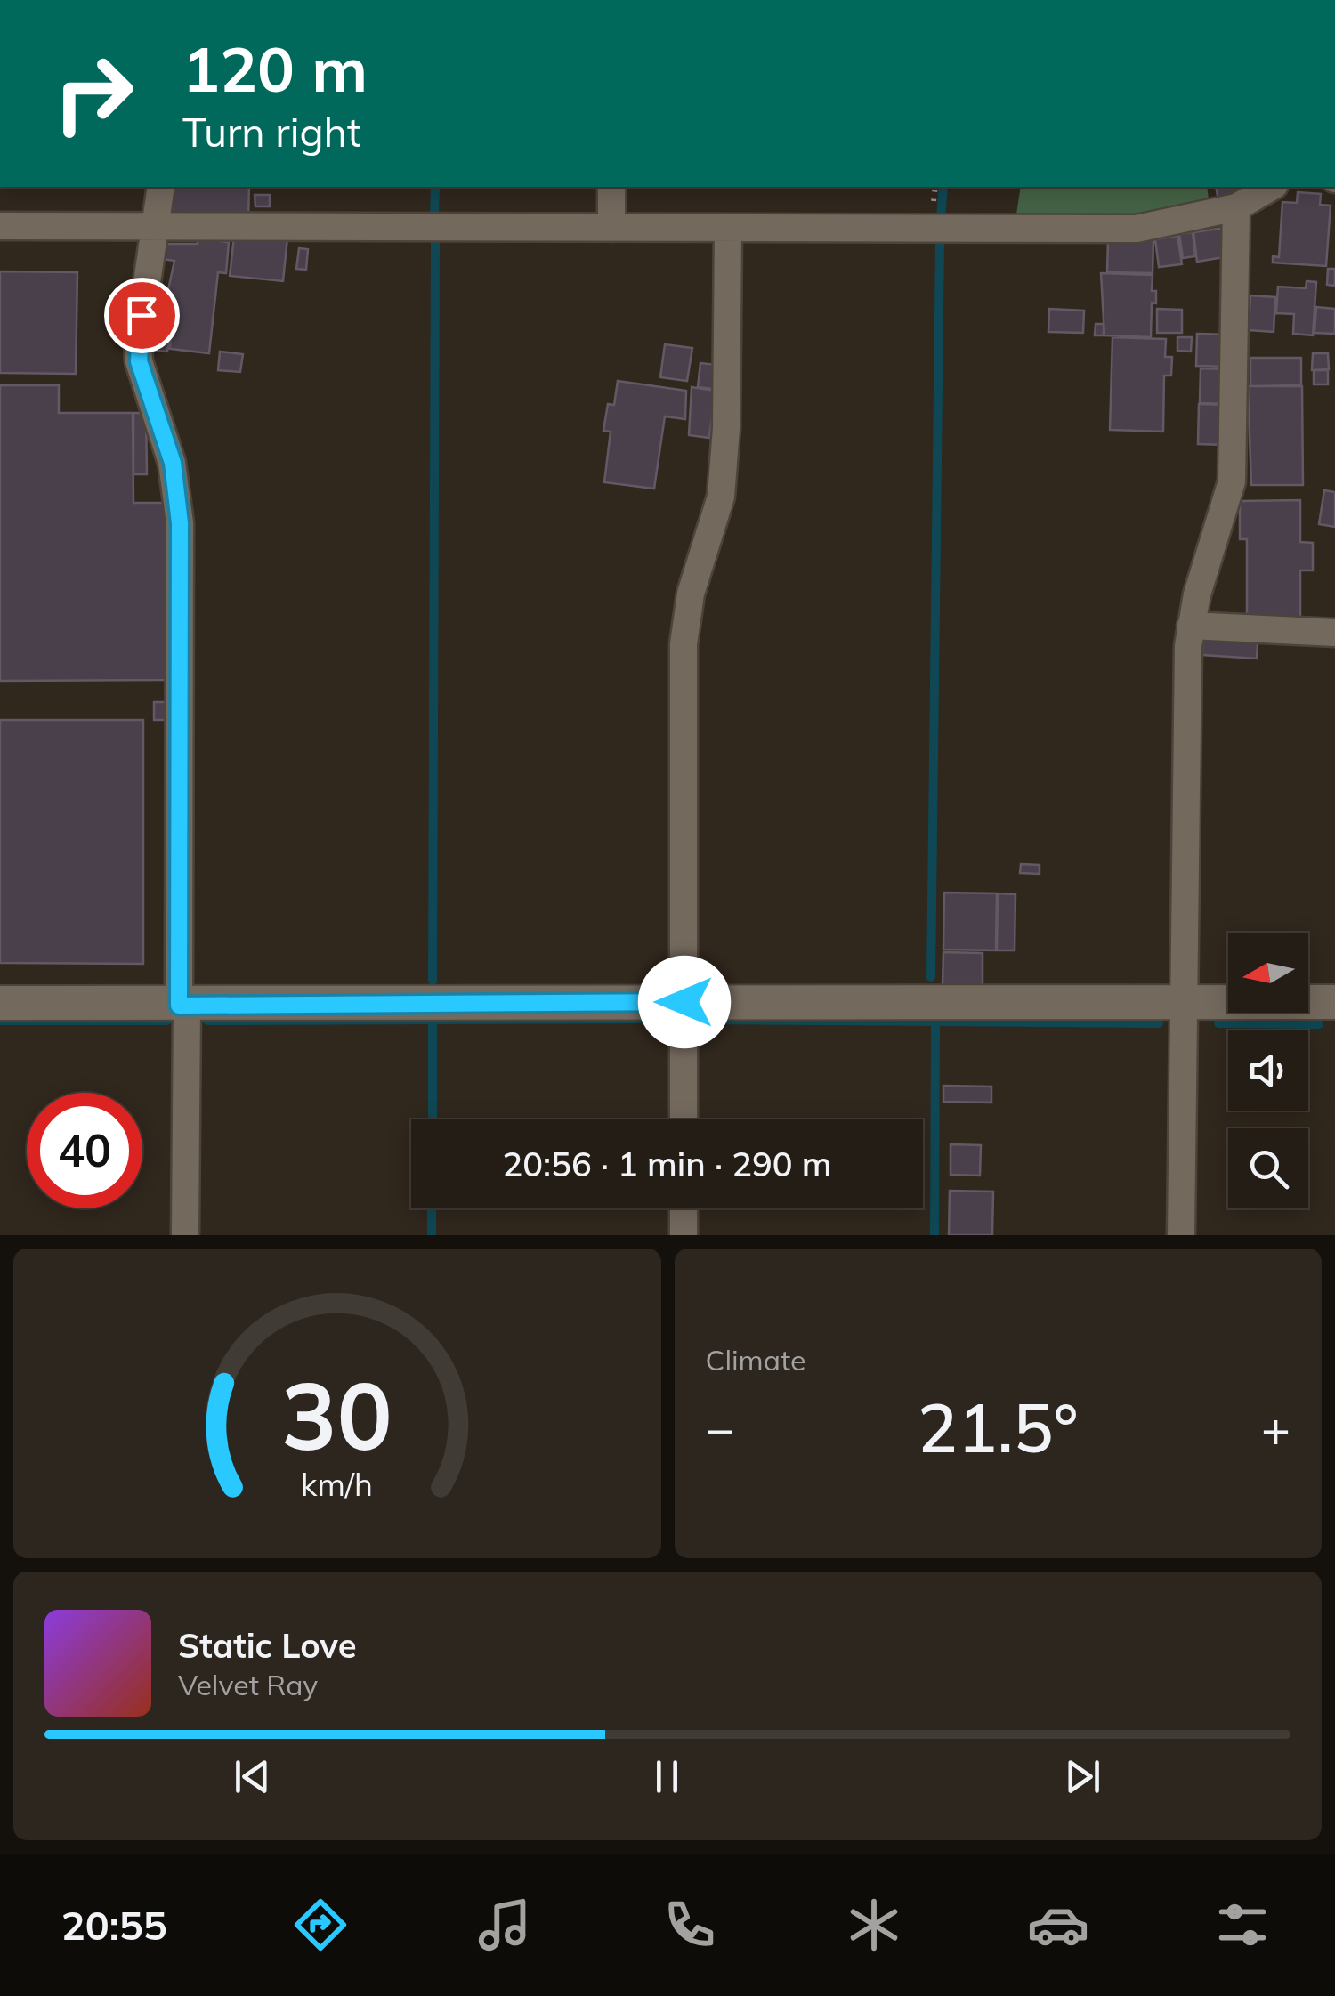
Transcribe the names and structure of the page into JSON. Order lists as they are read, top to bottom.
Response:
{
  "north": "left",
  "page": {
    "turn": ["120 m", "Turn right"],
    "limit": "40",
    "trip": "20:56 · 1 min · 290 m",
    "tile": "Climate",
    "heat": ["−", "21.5°", "+"],
    "song": ["Static Love", "Velvet Ray"],
    "tabs": "20:55",
    "gauge": ["30", "km/h"]
  }
}
